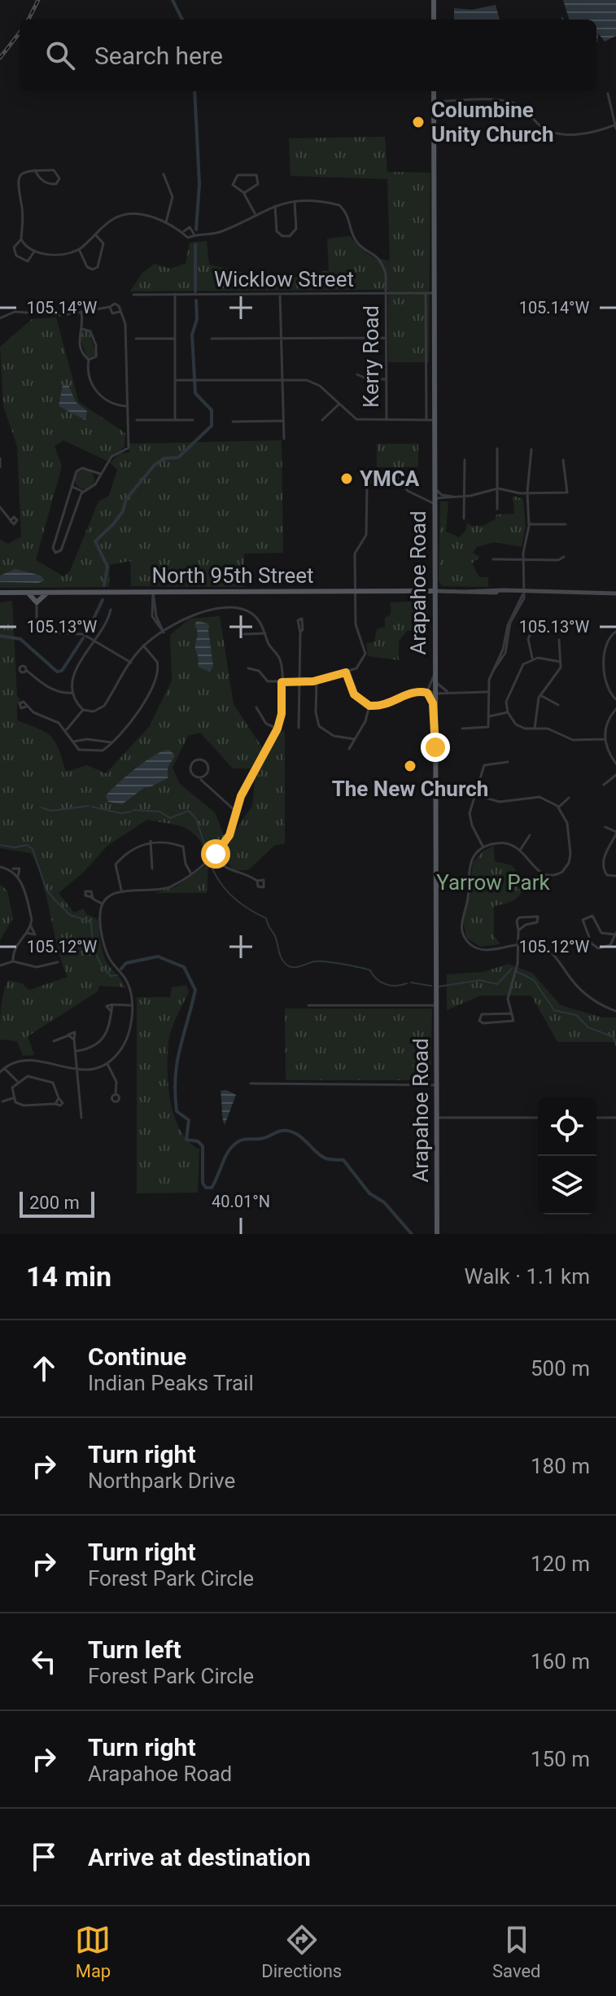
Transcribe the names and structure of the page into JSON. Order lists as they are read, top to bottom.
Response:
{
  "streets": {
    "main road": ["North 95th Street", "Arapahoe Road"],
    "street": ["Wicklow Street", "Kerry Road"]
  },
  "crossings": [
    ["Wicklow Street", "Kerry Road"],
    ["Wicklow Street", "Arapahoe Road"],
    ["North 95th Street", "Arapahoe Road"]
  ],
  "parks": ["Yarrow Park"],
  "places": ["Columbine Unity Church", "YMCA", "The New Church"],
  "scale_bar": "200 m",
  "page": {
    "search": "Search here",
    "scale": "200 m",
    "heading": ["14 min", "Walk · 1.1 km"],
    "list": [
      ["Continue", "Indian Peaks Trail", "500 m"],
      ["Turn right", "Northpark Drive", "180 m"],
      ["Turn right", "Forest Park Circle", "120 m"],
      ["Turn left", "Forest Park Circle", "160 m"],
      ["Turn right", "Arapahoe Road", "150 m"],
      "Arrive at destination"
    ],
    "nav": ["Map", "Directions", "Saved"]
  },
  "coordinates": [
    "105.14°W",
    "105.13°W",
    "105.12°W",
    "40.01°N"
  ]
}
